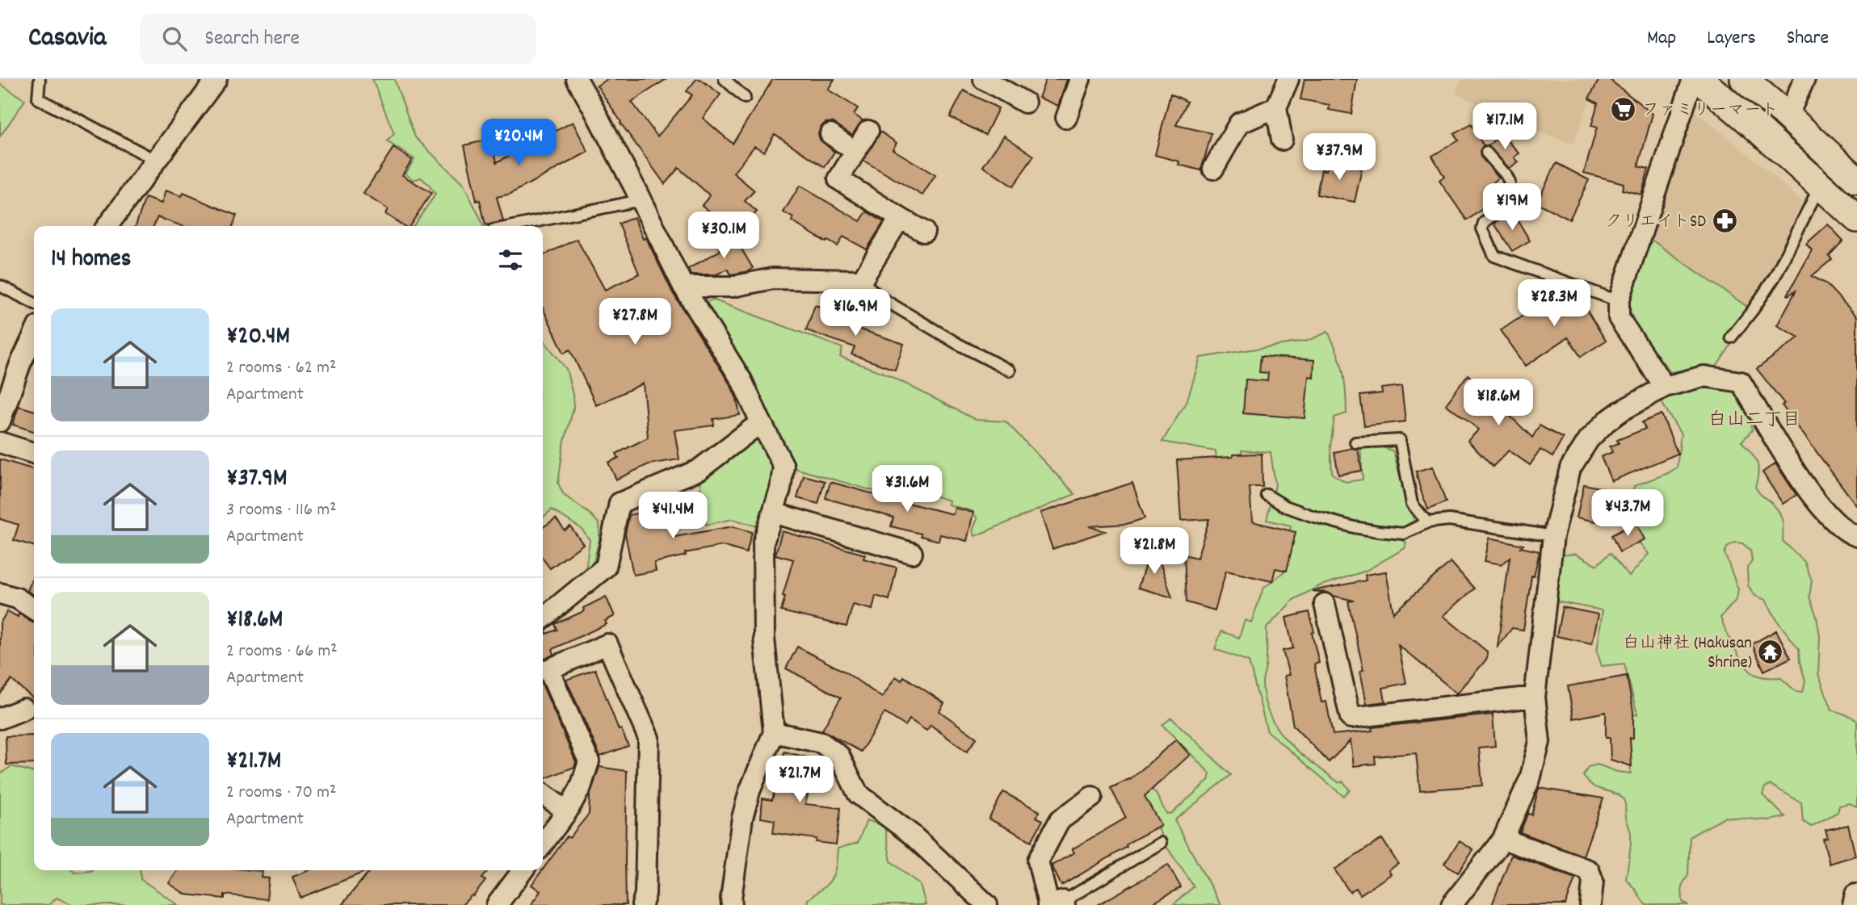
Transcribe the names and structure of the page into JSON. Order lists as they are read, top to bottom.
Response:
{
  "districts": ["白山二丁目"],
  "places": {
    "supermarket": ["ファミリーマート"],
    "pharmacy": ["クリエイトSD"],
    "temple": ["白山神社 (Hakusan Shrine)"]
  },
  "page": {
    "header": "Casavia",
    "search": "Search here",
    "nav": ["Map", "Layers", "Share"],
    "price": [
      "¥17.1M",
      "¥20.4M",
      "¥37.9M",
      "¥19M",
      "¥30.1M",
      "¥28.3M",
      "¥16.9M",
      "¥27.8M",
      "¥18.6M",
      "¥31.6M",
      "¥43.7M",
      "¥41.4M",
      "¥21.8M",
      "¥21.7M"
    ],
    "heading": "14 homes",
    "list": [
      {
        "name": "¥20.4M",
        "note": "2 rooms · 62 m² · Apartment"
      },
      {
        "name": "¥37.9M",
        "note": "3 rooms · 116 m² · Apartment"
      },
      {
        "name": "¥18.6M",
        "note": "2 rooms · 66 m² · Apartment"
      },
      {
        "name": "¥21.7M",
        "note": "2 rooms · 70 m² · Apartment"
      }
    ]
  }
}
